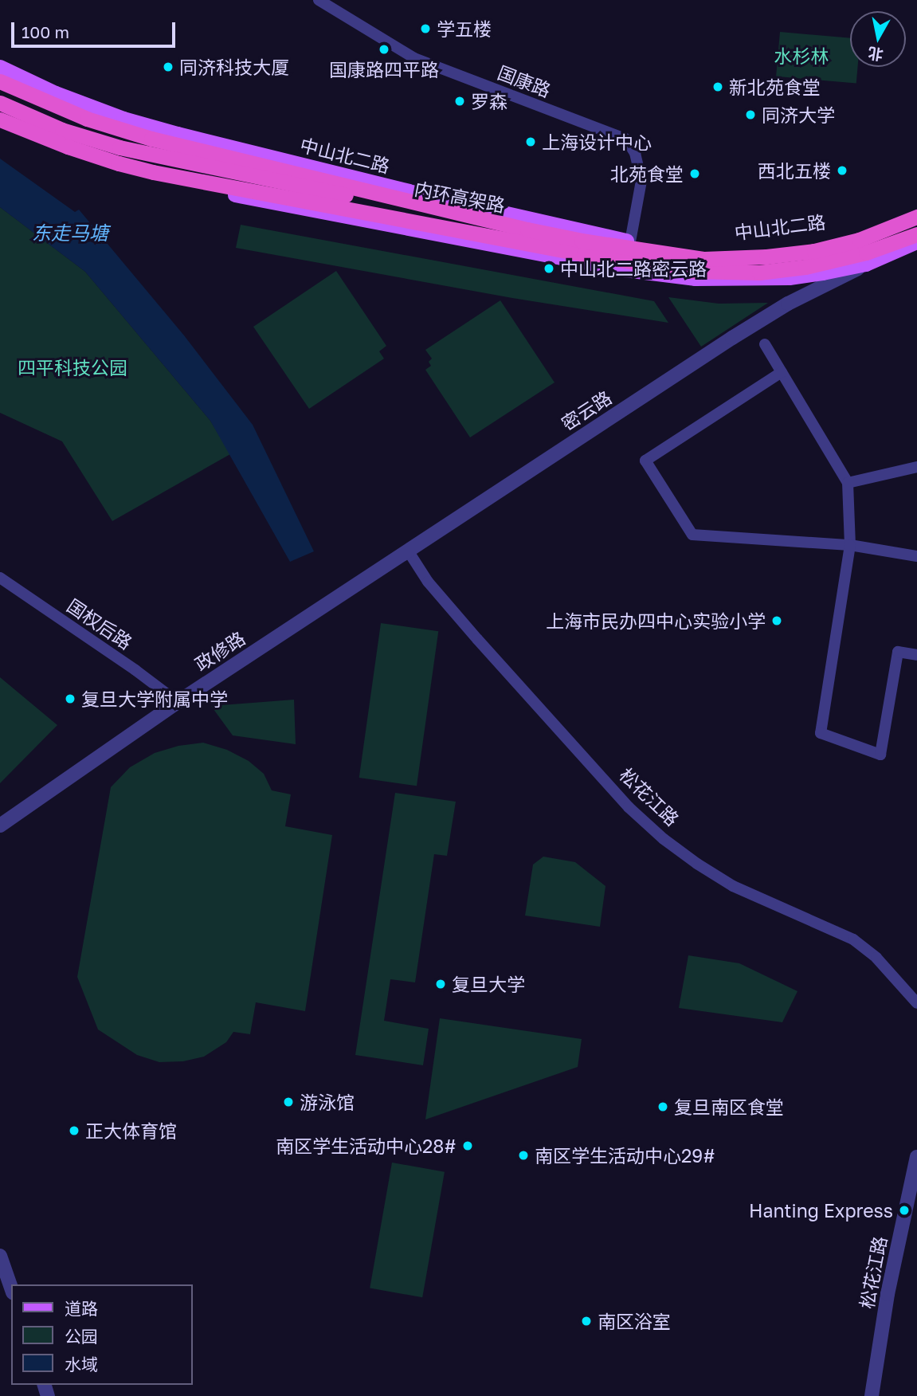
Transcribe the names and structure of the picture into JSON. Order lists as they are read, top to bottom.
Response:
{
  "streets": {
    "highway": ["内环高架路"],
    "main road": ["中山北二路"],
    "street": [
      "国康路",
      "密云路",
      "国权后路",
      "政修路",
      "松花江路"
    ]
  },
  "crossings": [
    ["国康路", "中山北二路"],
    ["中山北二路", "内环高架路"],
    ["密云路", "政修路"],
    ["密云路", "松花江路"],
    ["国权后路", "政修路"],
    ["政修路", "松花江路"]
  ],
  "water": ["东走马塘"],
  "parks": ["水杉林", "四平科技公园"],
  "places": [
    "学五楼",
    "国康路四平路",
    "同济科技大厦",
    "新北苑食堂",
    "罗森",
    "同济大学",
    "上海设计中心",
    "西北五楼",
    "北苑食堂",
    "中山北二路密云路",
    "上海市民办四中心实验小学",
    "复旦大学附属中学",
    "复旦大学",
    "游泳馆",
    "复旦南区食堂",
    "正大体育馆",
    "南区学生活动中心28#",
    "南区学生活动中心29#",
    "Hanting Express",
    "南区浴室"
  ],
  "legend": ["道路", "公园", "水域"],
  "scale_bar": "100 m",
  "north": "bottom"
}
